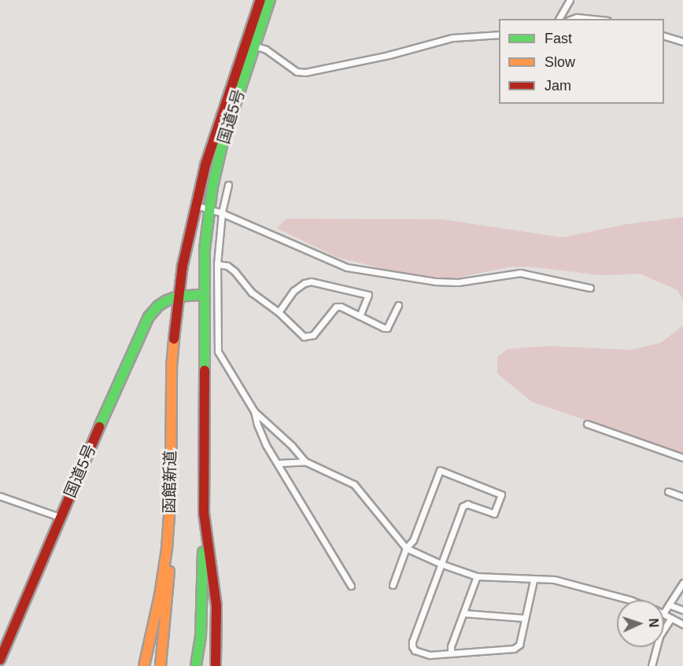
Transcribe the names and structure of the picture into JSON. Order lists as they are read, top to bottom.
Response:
{
  "streets": {
    "highway": ["国道5号", "函館新道"]
  },
  "crossings": [
    ["国道5号", "函館新道"]
  ],
  "legend": ["Fast", "Slow", "Jam"],
  "north": "right"
}
